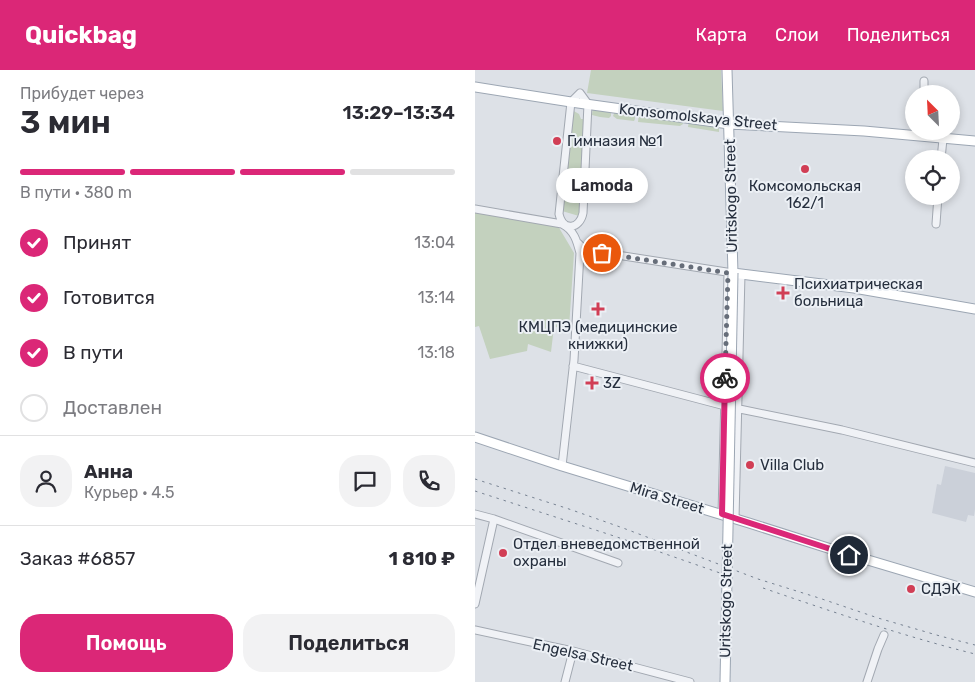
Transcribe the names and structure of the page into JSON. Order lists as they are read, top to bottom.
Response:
{
  "streets": {
    "main road": ["Komsomolskaya Street", "Uritskogo Street", "Mira Street"],
    "street": ["Engelsa Street"]
  },
  "crossings": [
    ["Komsomolskaya Street", "Uritskogo Street"],
    ["Uritskogo Street", "Mira Street"]
  ],
  "places": {
    "other": [
      "Гимназия №1",
      "Комсомольская 162/1",
      "Lamoda",
      "Villa Club",
      "Отдел вневедомственной охраны",
      "СДЭК"
    ],
    "health": ["Психиатрическая больница", "КМЦПЭ (медицинские книжки)", "3Z"]
  },
  "north": "top left",
  "page": {
    "header": "Quickbag",
    "nav": ["Карта", "Слои", "Поделиться"],
    "heading": ["3 мин", "Прибудет через", "13:29–13:34"],
    "panel": [
      "Анна",
      "Курьер · 4.5",
      "Заказ #6857",
      "1 810 ₽"
    ],
    "bar": "В пути · 380 m",
    "bubble": "Lamoda",
    "list": [
      ["Принят", "13:04"],
      ["Готовится", "13:14"],
      ["В пути", "13:18"],
      "Доставлен"
    ],
    "buttons": ["Помощь", "Поделиться"]
  }
}
